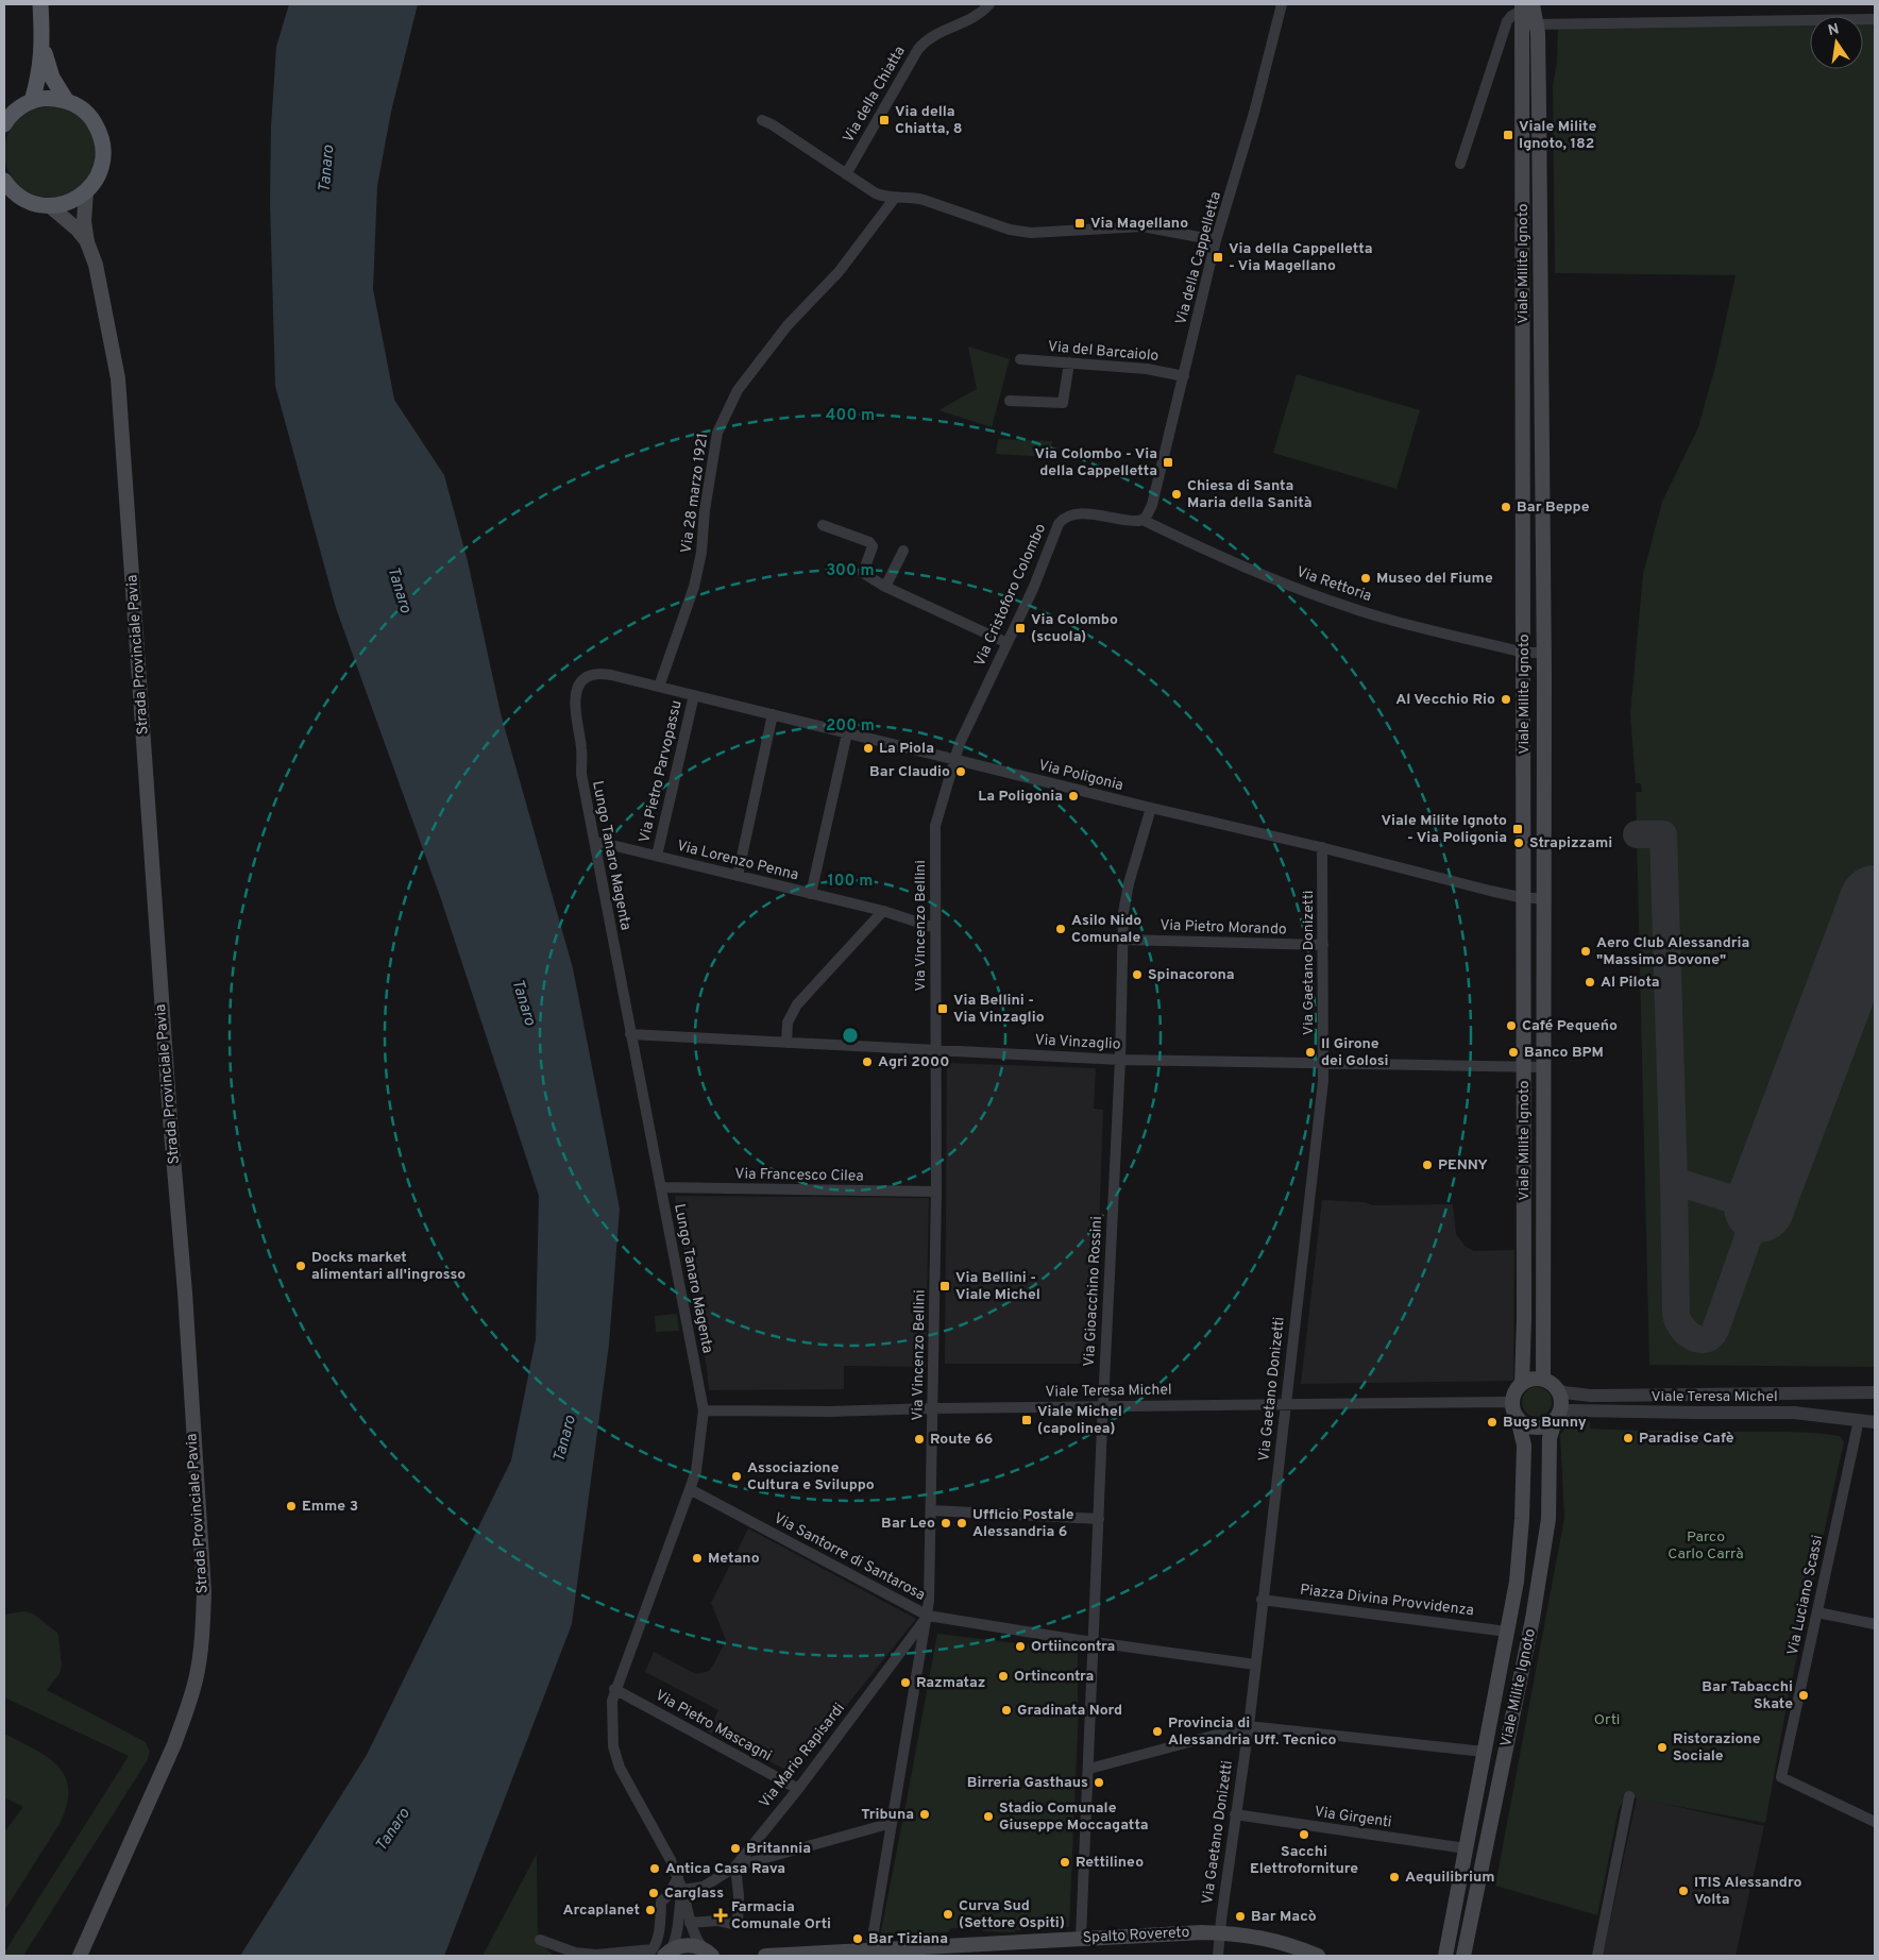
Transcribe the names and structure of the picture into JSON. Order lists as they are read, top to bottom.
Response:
{
  "streets": {
    "main road": ["Viale Milite Ignoto", "Strada Provinciale Pavia", "Spalto Rovereto"],
    "street": [
      "Via della Chiatta",
      "Via della Cappelletta",
      "Via del Barcaiolo",
      "Via 28 marzo 1921",
      "Via Rettoria",
      "Via Cristoforo Colombo",
      "Via Pietro Parvopassu",
      "Via Poligonia",
      "Lungo Tanaro Magenta",
      "Via Lorenzo Penna",
      "Via Vincenzo Bellini",
      "Via Pietro Morando",
      "Via Gaetano Donizetti",
      "Via Vinzaglio",
      "Via Francesco Cilea",
      "Via Gioacchino Rossini",
      "Viale Teresa Michel",
      "Via Santorre di Santarosa",
      "Via Luciano Scassi",
      "Piazza Divina Provvidenza",
      "Via Pietro Mascagni",
      "Via Mario Rapisardi",
      "Via Girgenti"
    ]
  },
  "crossings": [
    ["Via della Cappelletta", "Via del Barcaiolo"],
    ["Via della Cappelletta", "Via Rettoria"],
    ["Via della Cappelletta", "Via Cristoforo Colombo"],
    ["Viale Milite Ignoto", "Via Rettoria"],
    ["Viale Milite Ignoto", "Via Poligonia"],
    ["Viale Milite Ignoto", "Via Vinzaglio"],
    ["Viale Milite Ignoto", "Viale Teresa Michel"],
    ["Viale Milite Ignoto", "Piazza Divina Provvidenza"],
    ["Viale Milite Ignoto", "Via Girgenti"],
    ["Via 28 marzo 1921", "Via Poligonia"],
    ["Via Rettoria", "Via Cristoforo Colombo"],
    ["Via Cristoforo Colombo", "Via Poligonia"],
    ["Via Cristoforo Colombo", "Via Vincenzo Bellini"],
    ["Via Pietro Parvopassu", "Via Poligonia"],
    ["Via Pietro Parvopassu", "Via Lorenzo Penna"],
    ["Via Poligonia", "Lungo Tanaro Magenta"],
    ["Via Poligonia", "Via Vincenzo Bellini"],
    ["Via Poligonia", "Via Gaetano Donizetti"],
    ["Via Poligonia", "Via Gioacchino Rossini"],
    ["Lungo Tanaro Magenta", "Via Lorenzo Penna"],
    ["Lungo Tanaro Magenta", "Via Vinzaglio"],
    ["Lungo Tanaro Magenta", "Via Francesco Cilea"],
    ["Lungo Tanaro Magenta", "Viale Teresa Michel"],
    ["Lungo Tanaro Magenta", "Via Santorre di Santarosa"],
    ["Lungo Tanaro Magenta", "Via Pietro Mascagni"],
    ["Lungo Tanaro Magenta", "Via Mario Rapisardi"],
    ["Via Lorenzo Penna", "Via Vincenzo Bellini"],
    ["Via Vincenzo Bellini", "Via Vinzaglio"],
    ["Via Vincenzo Bellini", "Via Francesco Cilea"],
    ["Via Vincenzo Bellini", "Viale Teresa Michel"],
    ["Via Vincenzo Bellini", "Via Santorre di Santarosa"],
    ["Via Vincenzo Bellini", "Via Mario Rapisardi"],
    ["Via Vincenzo Bellini", "Spalto Rovereto"],
    ["Via Pietro Morando", "Via Gaetano Donizetti"],
    ["Via Pietro Morando", "Via Gioacchino Rossini"],
    ["Via Gaetano Donizetti", "Via Vinzaglio"],
    ["Via Gaetano Donizetti", "Viale Teresa Michel"],
    ["Via Gaetano Donizetti", "Via Santorre di Santarosa"],
    ["Via Gaetano Donizetti", "Piazza Divina Provvidenza"],
    ["Via Gaetano Donizetti", "Via Girgenti"],
    ["Via Gaetano Donizetti", "Spalto Rovereto"],
    ["Via Vinzaglio", "Via Gioacchino Rossini"],
    ["Via Gioacchino Rossini", "Viale Teresa Michel"],
    ["Via Gioacchino Rossini", "Via Santorre di Santarosa"],
    ["Via Gioacchino Rossini", "Spalto Rovereto"],
    ["Viale Teresa Michel", "Via Luciano Scassi"],
    ["Via Santorre di Santarosa", "Via Mario Rapisardi"],
    ["Via Pietro Mascagni", "Via Mario Rapisardi"]
  ],
  "water": ["Tanaro"],
  "parks": ["Parco Carlo Carrà", "Orti"],
  "places": {
    "transit": [
      "Via della Chiatta, 8",
      "Viale Milite Ignoto, 182",
      "Via Magellano",
      "Via della Cappelletta - Via Magellano",
      "Via Colombo - Via della Cappelletta",
      "Via Colombo (scuola)",
      "Viale Milite Ignoto - Via Poligonia",
      "Via Bellini - Via Vinzaglio",
      "Via Bellini - Viale Michel",
      "Viale Michel (capolinea)"
    ],
    "other": [
      "Chiesa di Santa Maria della Sanità",
      "Bar Beppe",
      "Museo del Fiume",
      "Al Vecchio Rio",
      "La Piola",
      "Bar Claudio",
      "La Poligonia",
      "Strapizzami",
      "Asilo Nido Comunale",
      "Aero Club Alessandria \"Massimo Bovone\"",
      "Spinacorona",
      "Al Pilota",
      "Café Pequeńo",
      "Il Girone dei Golosi",
      "Banco BPM",
      "Agri 2000",
      "PENNY",
      "Docks market alimentari all'ingrosso",
      "Bugs Bunny",
      "Paradise Cafè",
      "Route 66",
      "Associazione Cultura e Sviluppo",
      "Emme 3",
      "Bar Leo",
      "Ufficio Postale Alessandria 6",
      "Metano",
      "Ortiincontra",
      "Ortincontra",
      "Razmataz",
      "Bar Tabacchi Skate",
      "Gradinata Nord",
      "Provincia di Alessandria Uff. Tecnico",
      "Ristorazione Sociale",
      "Birreria Gasthaus",
      "Tribuna",
      "Stadio Comunale Giuseppe Moccagatta",
      "Sacchi Elettroforniture",
      "Britannia",
      "Rettilineo",
      "Antica Casa Rava",
      "Aequilibrium",
      "ITIS Alessandro Volta",
      "Carglass",
      "Arcaplanet",
      "Curva Sud (Settore Ospiti)",
      "Bar Macò",
      "Bar Tiziana"
    ],
    "health": ["Farmacia Comunale Orti"]
  },
  "north": "top",
  "rings": [
    "400 m",
    "300 m",
    "200 m",
    "100 m"
  ]
}
